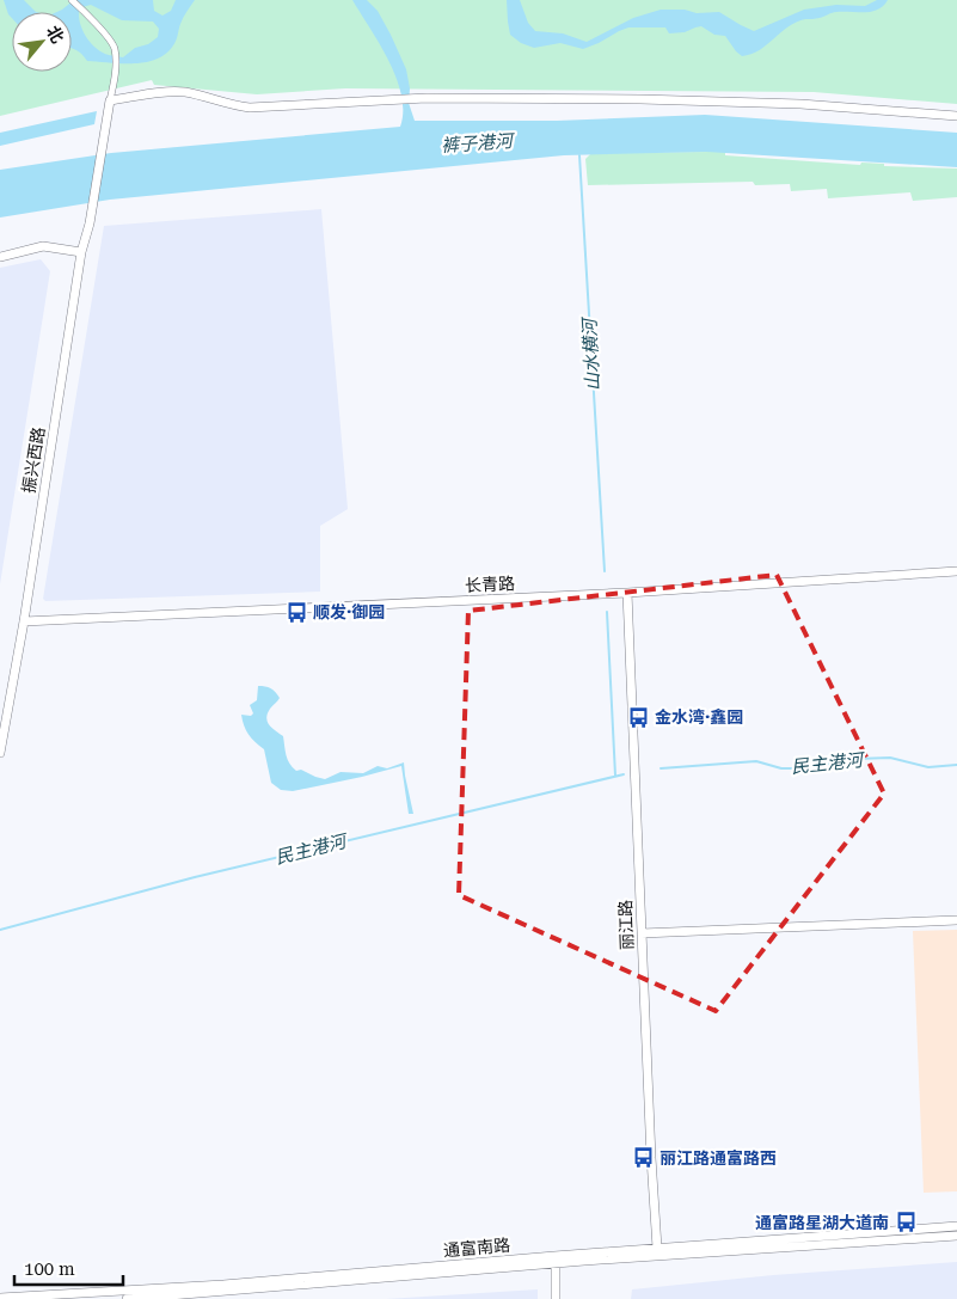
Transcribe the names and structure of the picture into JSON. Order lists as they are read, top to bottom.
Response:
{
  "streets": {
    "street": [
      "振兴西路",
      "长青路",
      "丽江路",
      "通富南路"
    ]
  },
  "crossings": [
    ["振兴西路", "长青路"],
    ["长青路", "丽江路"],
    ["丽江路", "通富南路"]
  ],
  "water": ["裤子港河", "山水横河", "民主港河"],
  "places": {
    "bus stop": [
      "顺发·御园",
      "金水湾·鑫园",
      "丽江路通富路西",
      "通富路星湖大道南"
    ]
  },
  "scale_bar": "100 m",
  "north": "top right"
}
